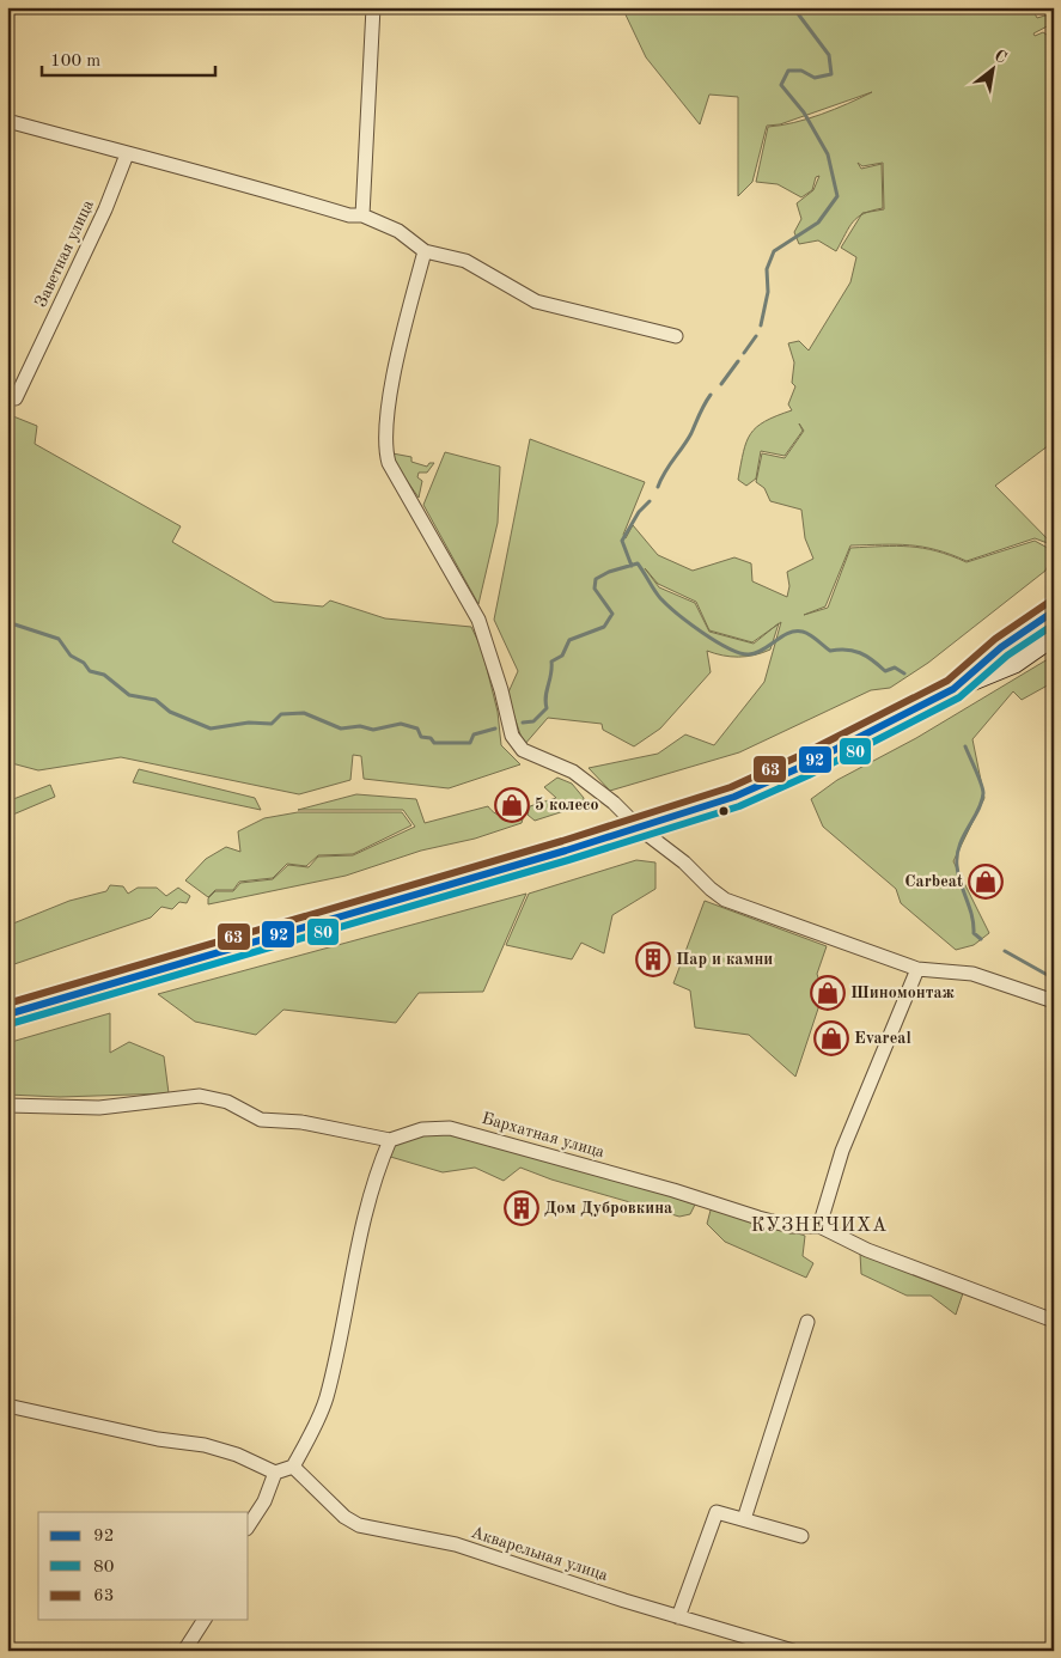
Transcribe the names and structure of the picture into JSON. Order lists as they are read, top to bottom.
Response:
{
  "streets": {
    "street": ["Заветная улица", "Бархатная улица", "Акварельная улица"]
  },
  "districts": ["КУЗНЕЧИХА"],
  "places": {
    "shop": [
      "5 колесо",
      "Carbeat",
      "Шиномонтаж",
      "Evareal"
    ],
    "building": ["Пар и камни", "Дом Дубровкина"]
  },
  "lines": ["transit line 63", "transit line 92", "transit line 80"],
  "legend": ["92", "80", "63"],
  "scale_bar": "100 m",
  "north": "top right"
}
